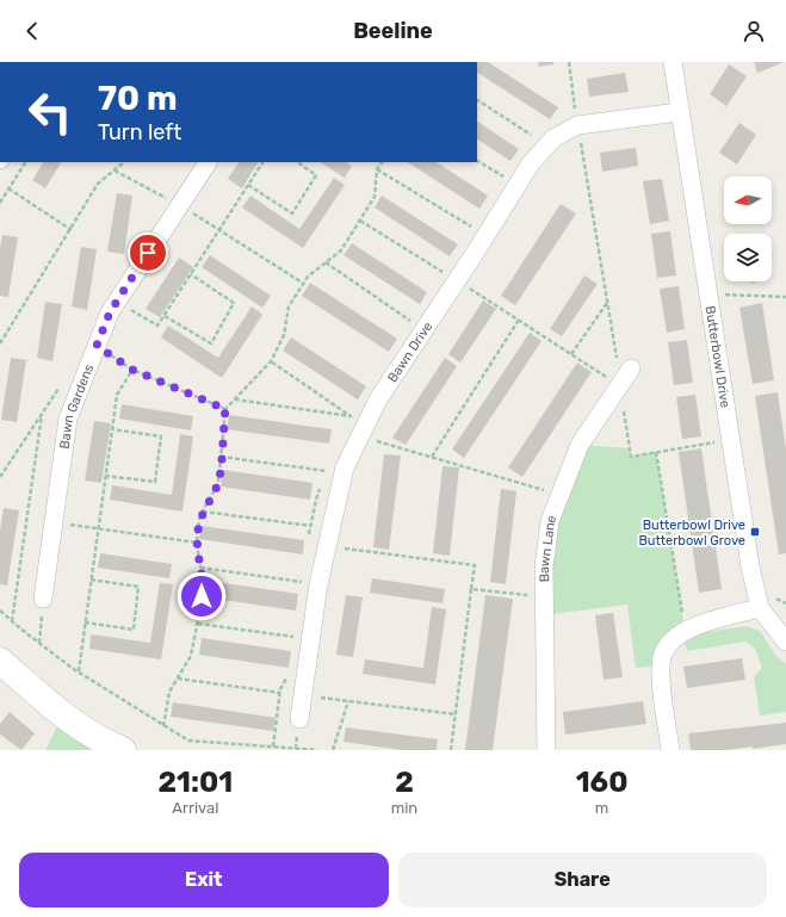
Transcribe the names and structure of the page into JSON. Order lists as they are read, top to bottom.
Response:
{
  "streets": {
    "street": [
      "Bawn Drive",
      "Butterbowl Drive",
      "Bawn Gardens",
      "Bawn Lane"
    ]
  },
  "crossings": [
    ["Bawn Drive", "Butterbowl Drive"]
  ],
  "places": {
    "transit": ["Butterbowl Drive Butterbowl Grove"]
  },
  "north": "left",
  "page": {
    "header": "Beeline",
    "turn": ["70 m", "Turn left"],
    "eta": [
      "21:01",
      "Arrival",
      "2",
      "min",
      "160",
      "m"
    ],
    "buttons": ["Exit", "Share"]
  }
}
